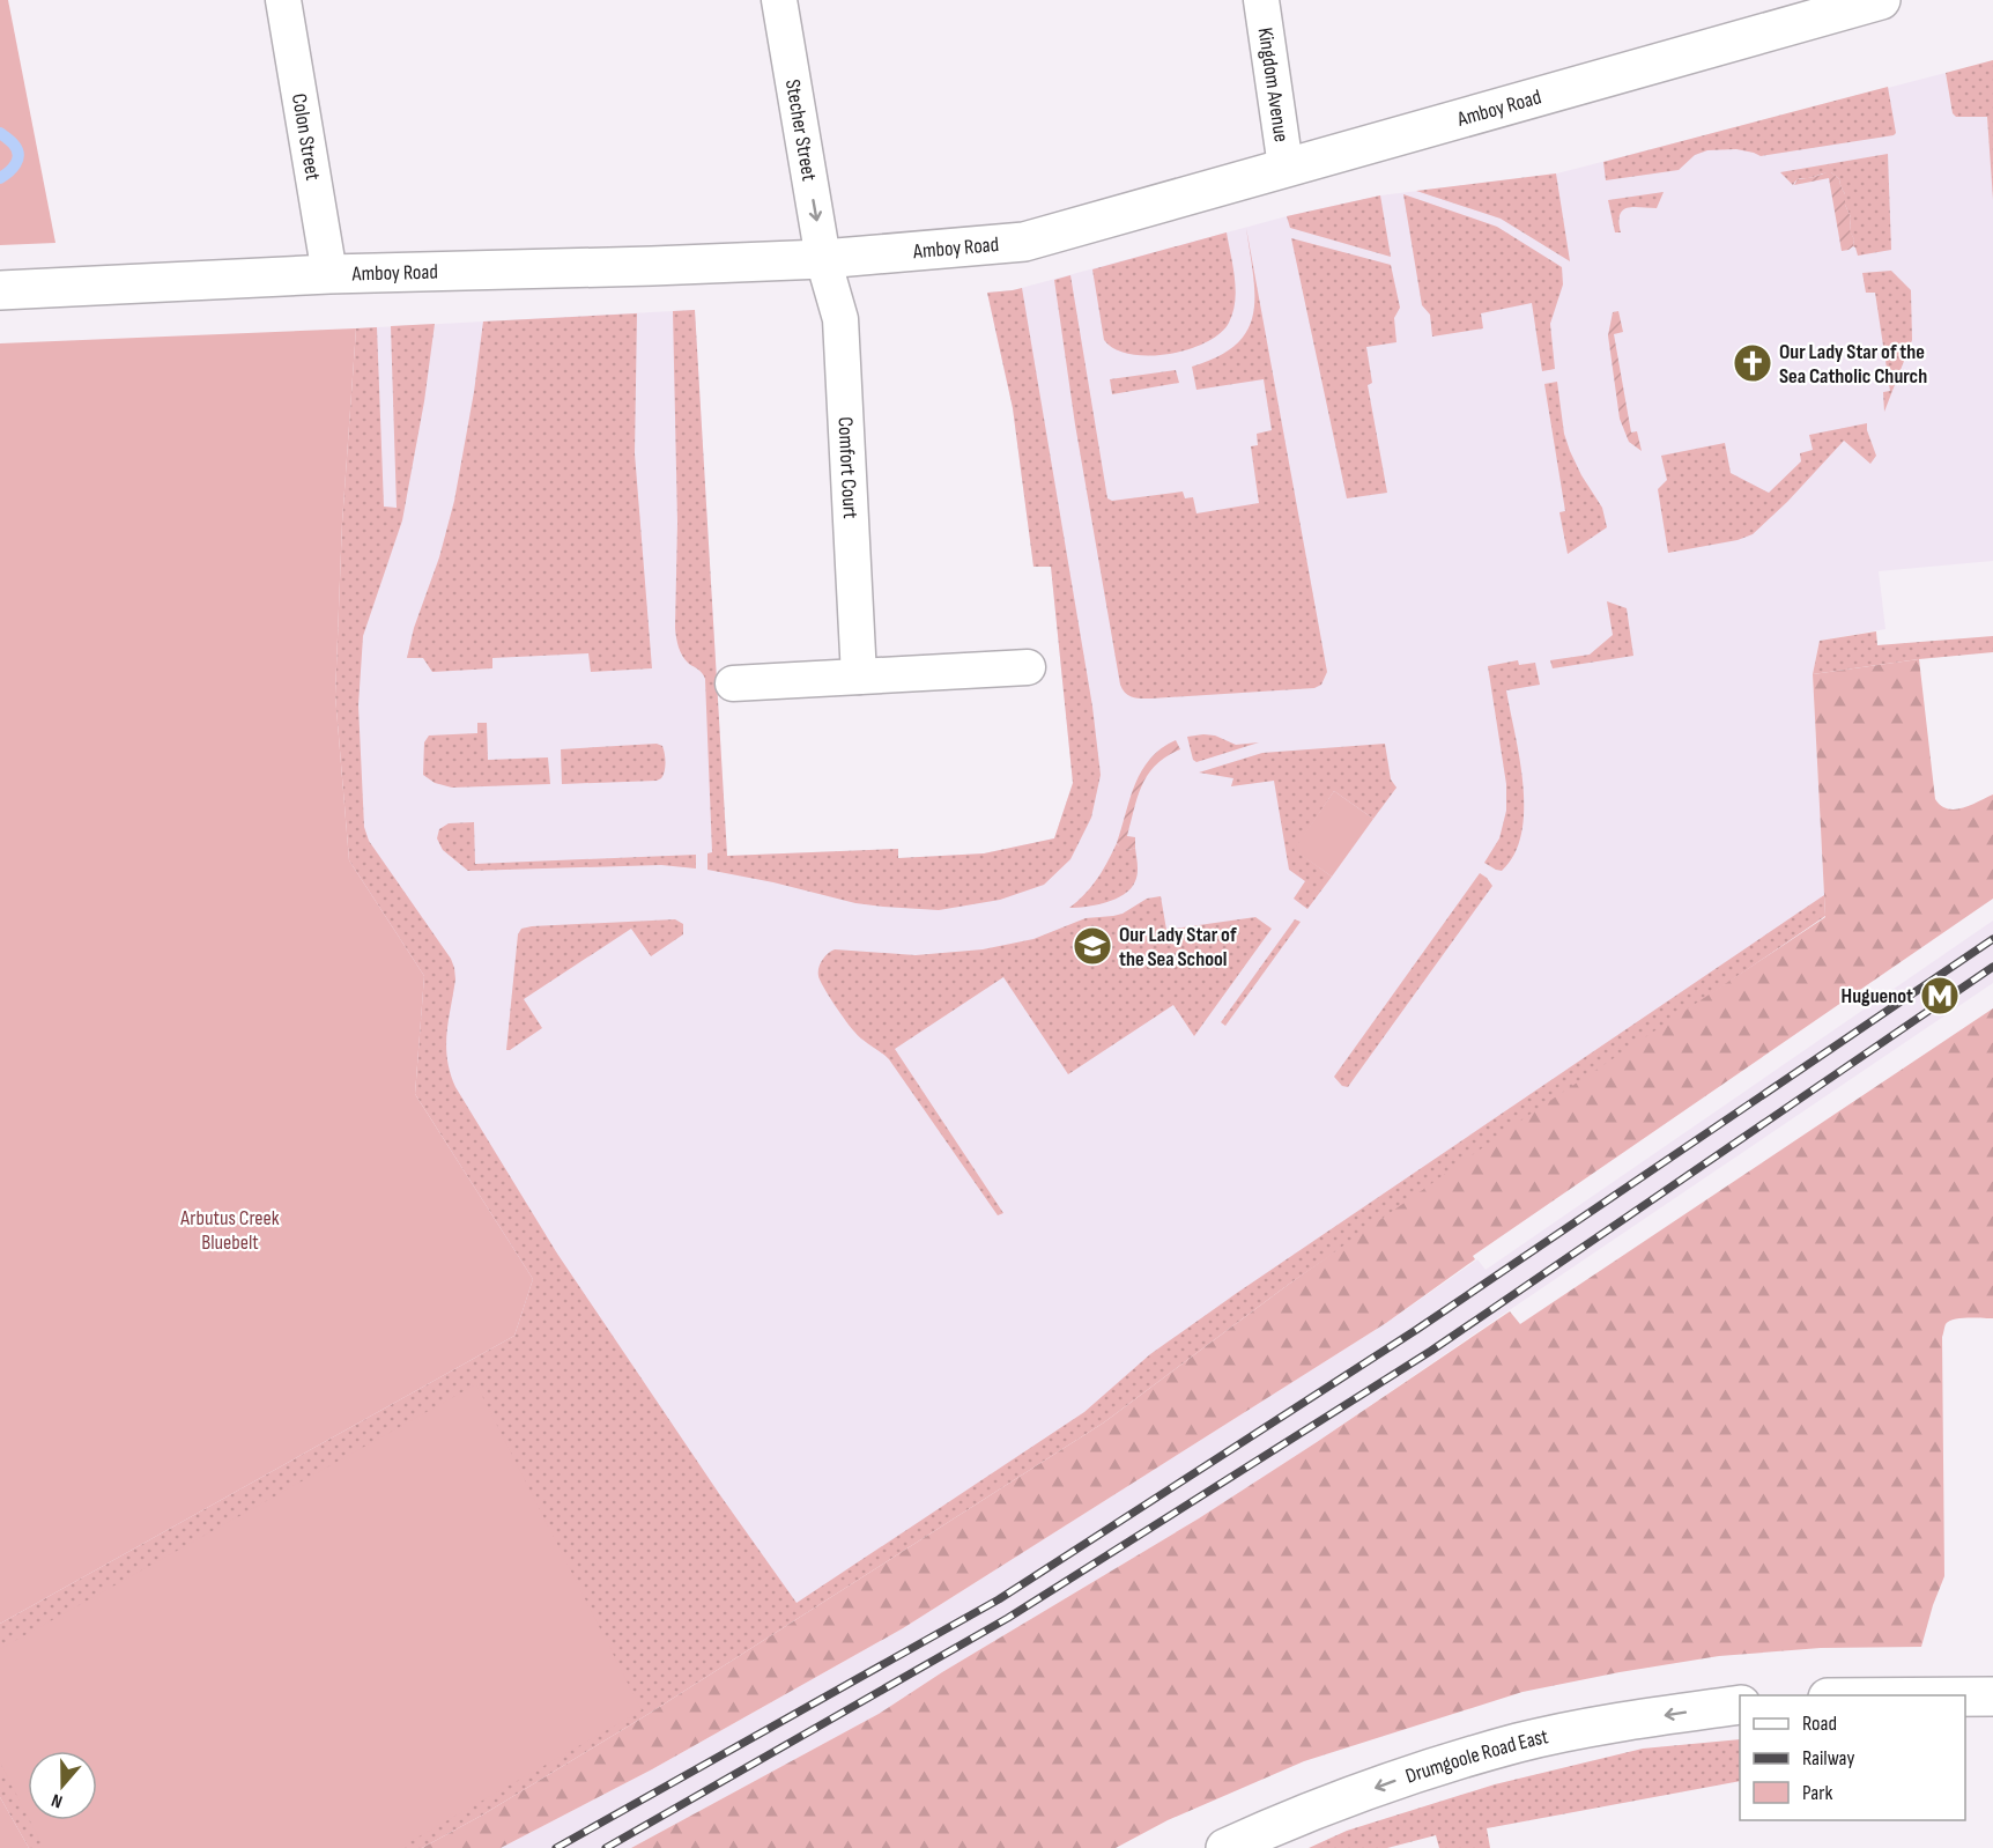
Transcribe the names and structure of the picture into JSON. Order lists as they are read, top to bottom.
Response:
{
  "streets": {
    "main road": ["Amboy Road", "Drumgoole Road East"],
    "street": [
      "Kingdom Avenue",
      "Stecher Street",
      "Colon Street",
      "Comfort Court"
    ]
  },
  "crossings": [
    ["Kingdom Avenue", "Amboy Road"],
    ["Amboy Road", "Stecher Street"],
    ["Amboy Road", "Colon Street"],
    ["Amboy Road", "Comfort Court"],
    ["Stecher Street", "Comfort Court"]
  ],
  "one_way": ["Stecher Street", "Drumgoole Road East"],
  "parks": ["Arbutus Creek Bluebelt"],
  "places": {
    "church": ["Our Lady Star of the Sea Catholic Church"],
    "school or university": ["Our Lady Star of the Sea School"],
    "metro station": ["Huguenot"]
  },
  "legend": ["Road", "Railway", "Park"],
  "north": "bottom"
}
